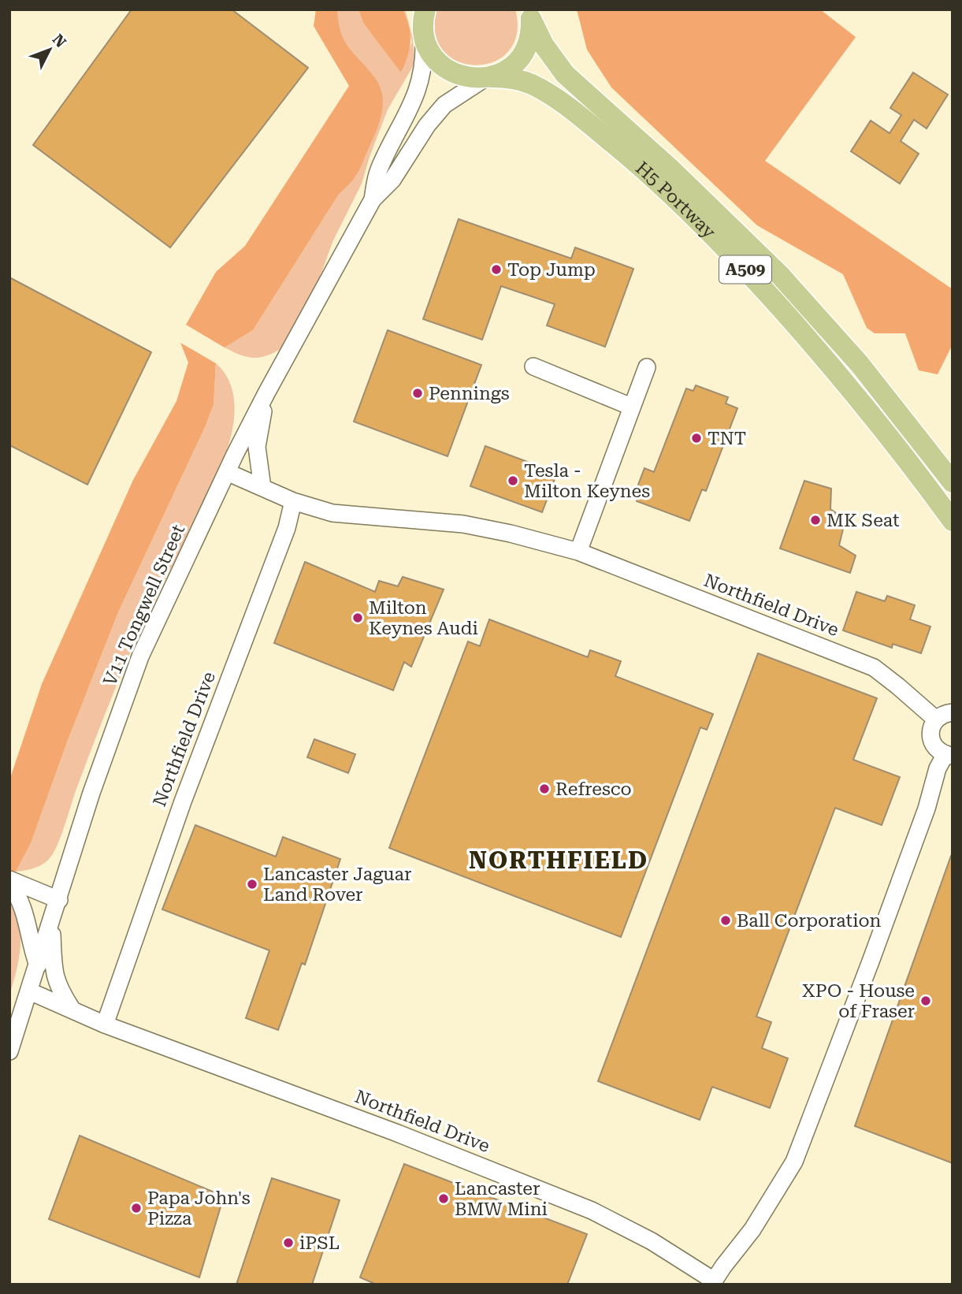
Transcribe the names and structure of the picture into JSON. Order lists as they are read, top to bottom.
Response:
{
  "streets": {
    "main road": ["H5 Portway", "A509"],
    "street": ["V11 Tongwell Street", "Northfield Drive"]
  },
  "crossings": [
    ["H5 Portway", "A509"],
    ["H5 Portway", "V11 Tongwell Street"],
    ["A509", "V11 Tongwell Street"],
    ["V11 Tongwell Street", "Northfield Drive"]
  ],
  "districts": ["NORTHFIELD"],
  "places": [
    "Top Jump",
    "Pennings",
    "TNT",
    "Tesla - Milton Keynes",
    "MK Seat",
    "Milton Keynes Audi",
    "Refresco",
    "Lancaster Jaguar Land Rover",
    "Ball Corporation",
    "XPO - House of Fraser",
    "Lancaster BMW Mini",
    "Papa John's Pizza",
    "iPSL"
  ],
  "north": "top right"
}
